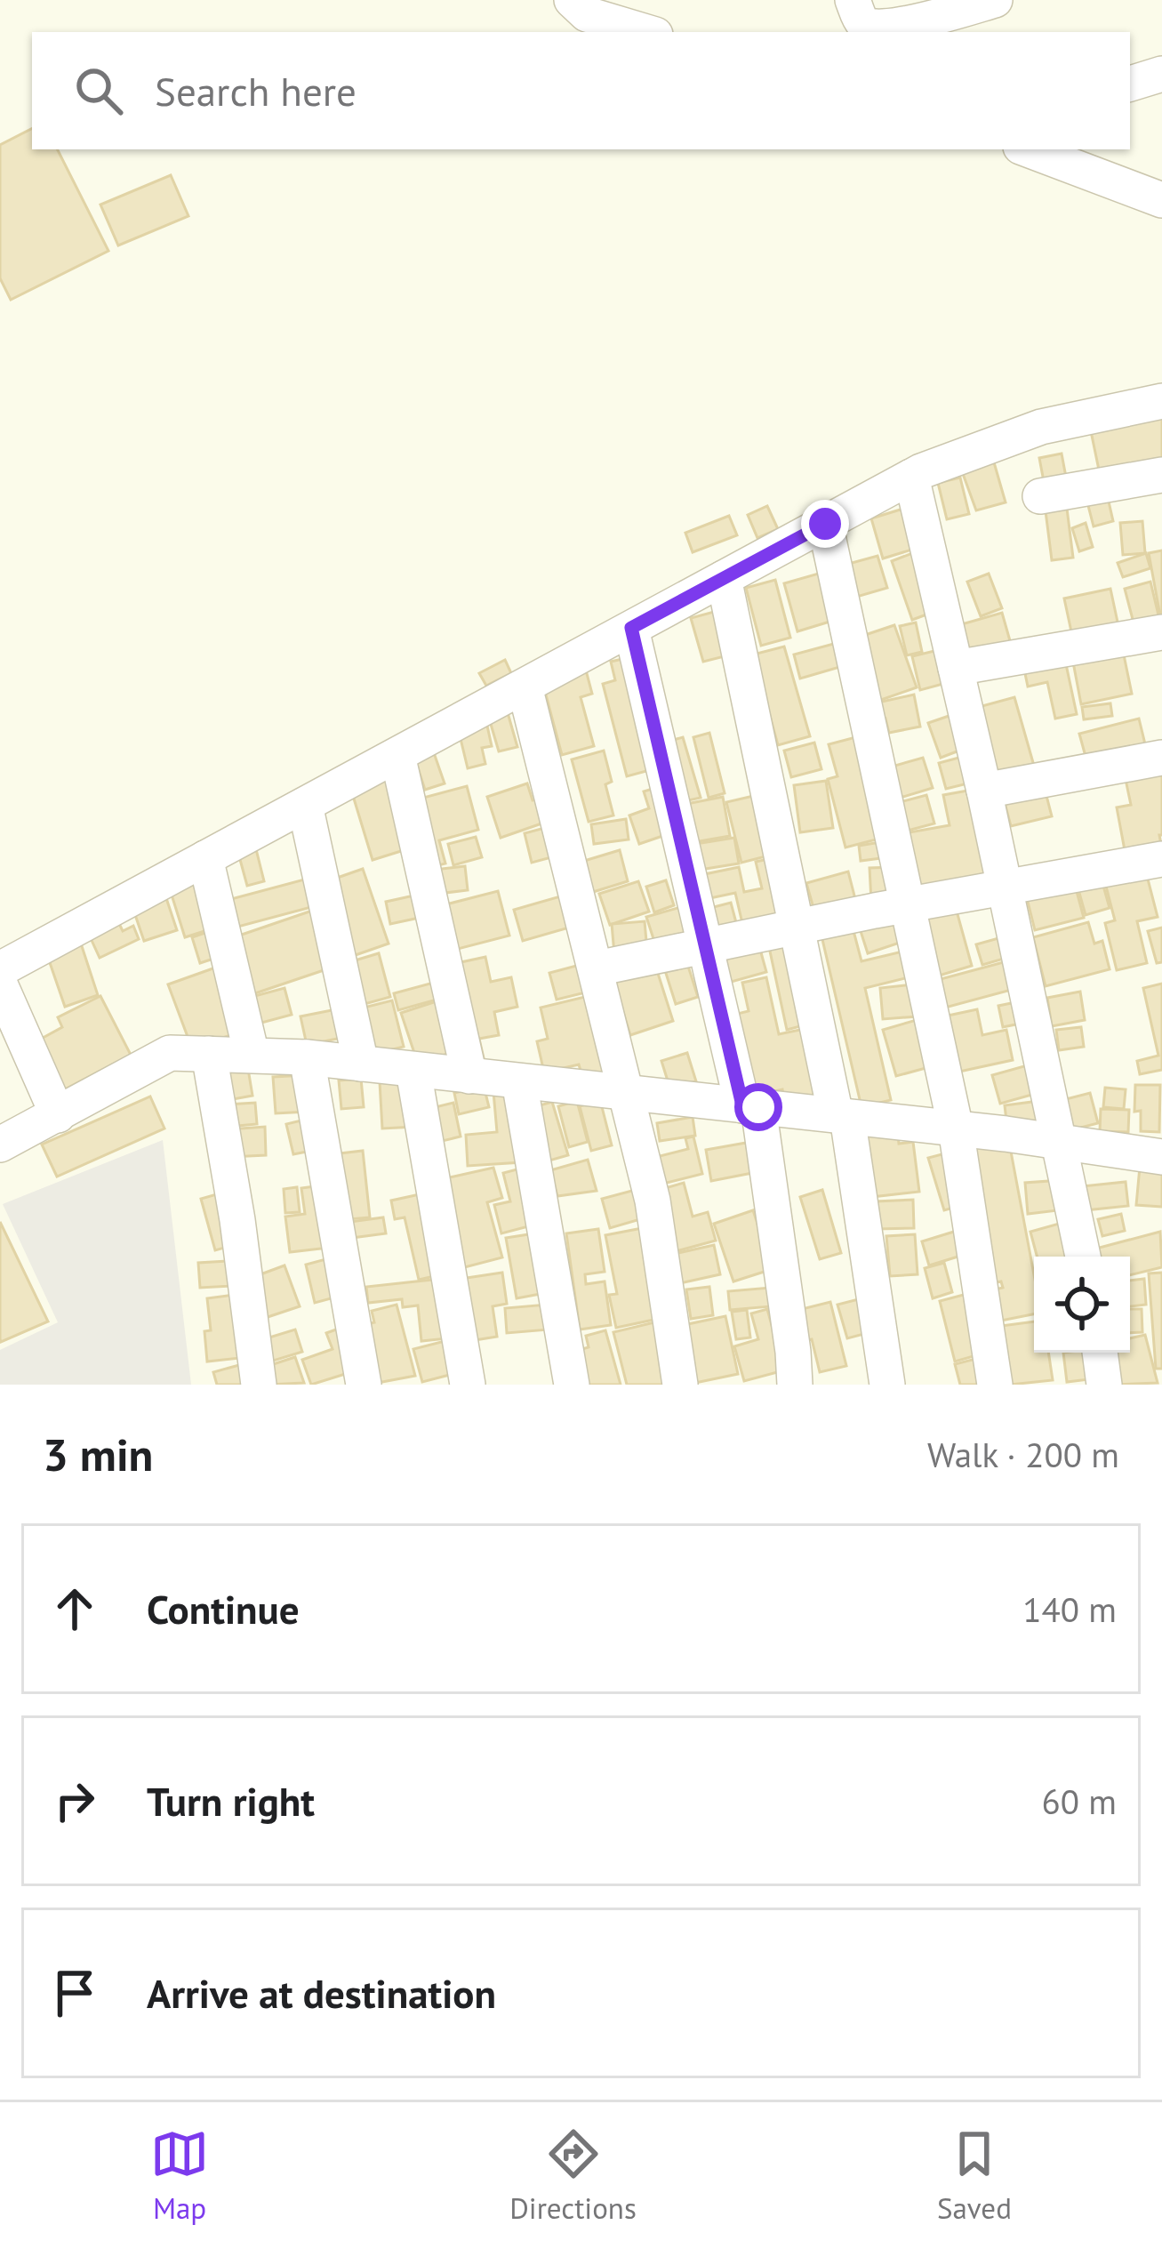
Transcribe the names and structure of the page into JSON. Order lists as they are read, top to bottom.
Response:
{
  "page": {
    "search": "Search here",
    "heading": ["3 min", "Walk · 200 m"],
    "list": [
      ["Continue", "140 m"],
      ["Turn right", "60 m"],
      "Arrive at destination"
    ],
    "nav": ["Map", "Directions", "Saved"]
  }
}
